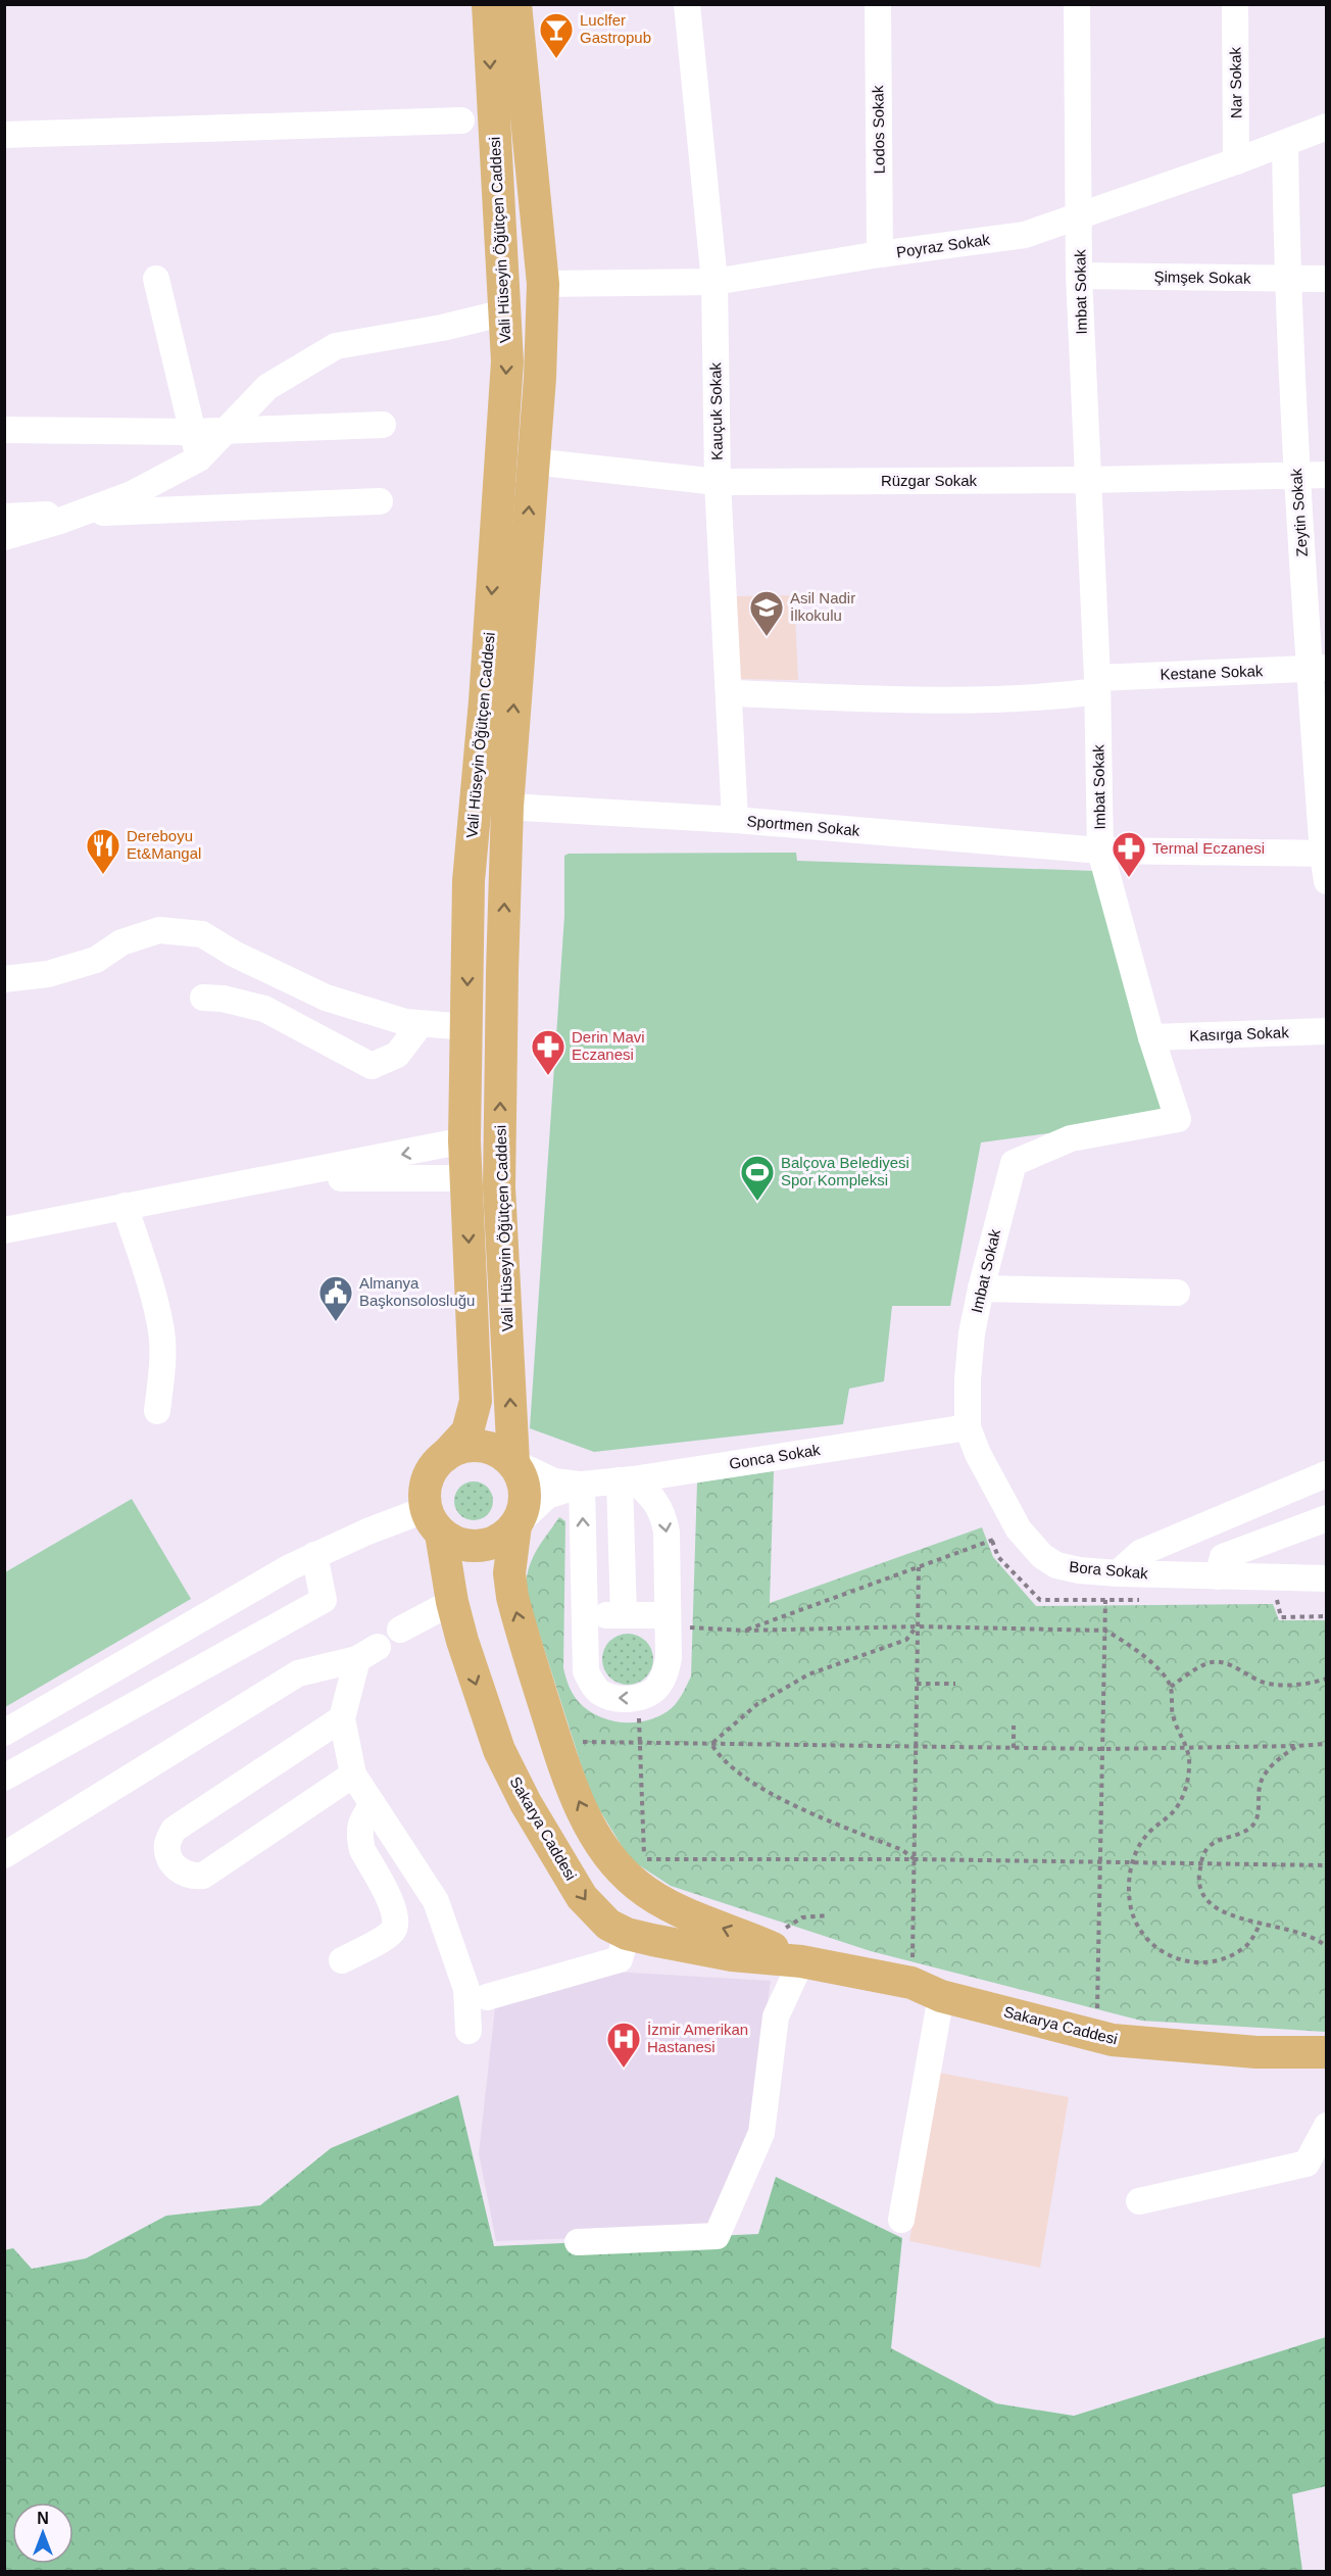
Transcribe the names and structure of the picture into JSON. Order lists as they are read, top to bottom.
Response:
{
  "streets": {
    "main road": ["Vali Hüseyin Öğütçen Caddesi", "Sakarya Caddesi"],
    "street": [
      "Nar Sokak",
      "Lodos Sokak",
      "Poyraz Sokak",
      "Şimşek Sokak",
      "Imbat Sokak",
      "Kauçuk Sokak",
      "Rüzgar Sokak",
      "Zeytin Sokak",
      "Kestane Sokak",
      "Sportmen Sokak",
      "Kasırga Sokak",
      "Gonca Sokak",
      "Bora Sokak"
    ]
  },
  "crossings": [
    ["Nar Sokak", "Poyraz Sokak"],
    ["Lodos Sokak", "Poyraz Sokak"],
    ["Vali Hüseyin Öğütçen Caddesi", "Poyraz Sokak"],
    ["Vali Hüseyin Öğütçen Caddesi", "Rüzgar Sokak"],
    ["Vali Hüseyin Öğütçen Caddesi", "Sportmen Sokak"],
    ["Vali Hüseyin Öğütçen Caddesi", "Sakarya Caddesi"],
    ["Poyraz Sokak", "Imbat Sokak"],
    ["Poyraz Sokak", "Kauçuk Sokak"],
    ["Poyraz Sokak", "Zeytin Sokak"],
    ["Şimşek Sokak", "Imbat Sokak"],
    ["Şimşek Sokak", "Zeytin Sokak"],
    ["Imbat Sokak", "Rüzgar Sokak"],
    ["Imbat Sokak", "Kestane Sokak"],
    ["Imbat Sokak", "Sportmen Sokak"],
    ["Imbat Sokak", "Kasırga Sokak"],
    ["Imbat Sokak", "Gonca Sokak"],
    ["Imbat Sokak", "Bora Sokak"],
    ["Kauçuk Sokak", "Rüzgar Sokak"],
    ["Kauçuk Sokak", "Kestane Sokak"],
    ["Kauçuk Sokak", "Sportmen Sokak"],
    ["Rüzgar Sokak", "Zeytin Sokak"],
    ["Zeytin Sokak", "Kestane Sokak"],
    ["Zeytin Sokak", "Sportmen Sokak"],
    ["Gonca Sokak", "Bora Sokak"]
  ],
  "places": {
    "bar": ["Luclfer Gastropub"],
    "school or university": ["Asil Nadir İlkokulu"],
    "restaurant": ["Dereboyu Et&Mangal"],
    "pharmacy": ["Termal Eczanesi", "Derin Mavi Eczanesi"],
    "sports": ["Balçova Belediyesi Spor Kompleksi"],
    "public building": ["Almanya Başkonsolosluğu"],
    "hospital": ["İzmir Amerikan Hastanesi"]
  },
  "north": "top"
}
